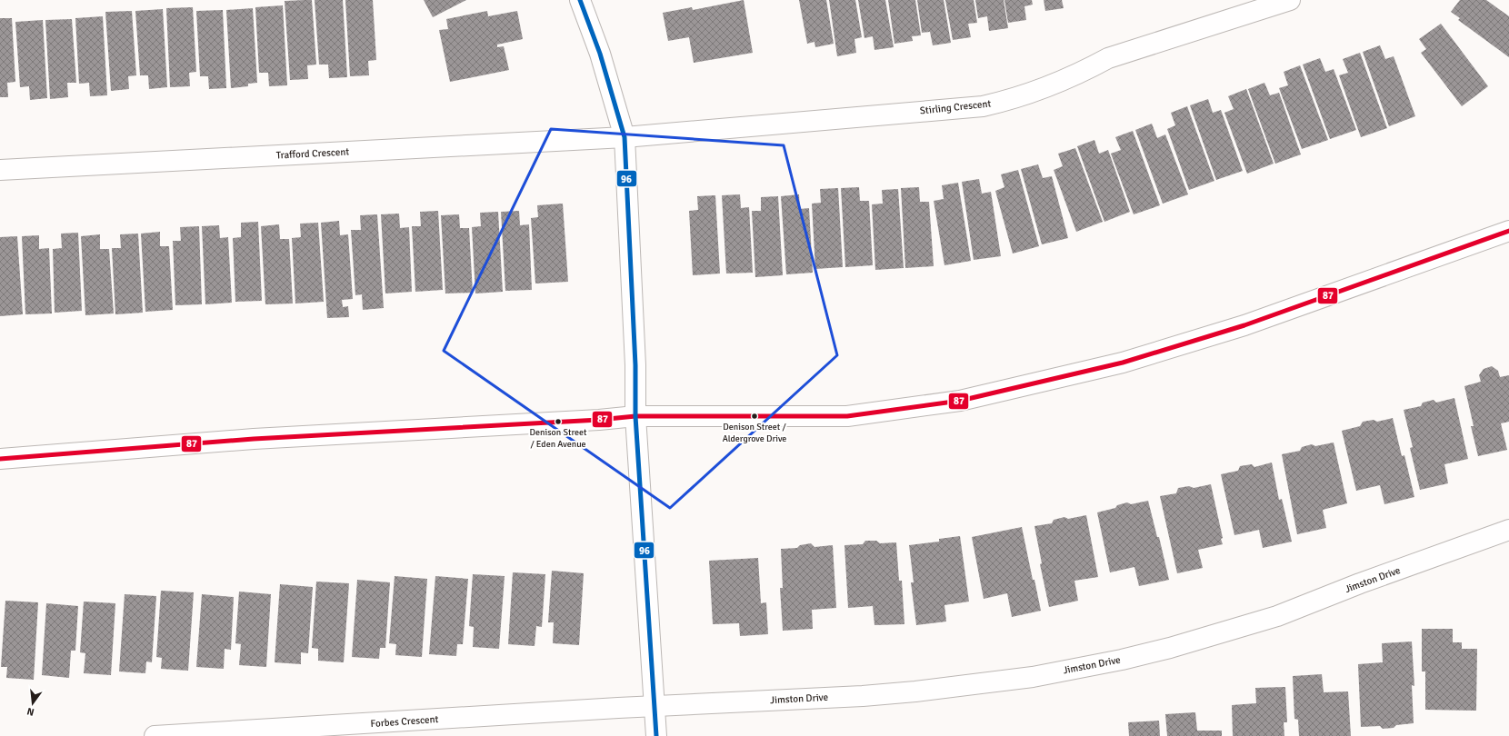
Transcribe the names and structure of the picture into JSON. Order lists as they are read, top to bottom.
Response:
{
  "streets": {
    "street": [
      "Stirling Crescent",
      "Trafford Crescent",
      "Jimston Drive",
      "Forbes Crescent"
    ]
  },
  "crossings": [
    ["Stirling Crescent", "Trafford Crescent"],
    ["Jimston Drive", "Forbes Crescent"]
  ],
  "places": ["Denison Street / Aldergrove Drive", "Denison Street / Eden Avenue"],
  "lines": ["transit line 96", "transit line 87"],
  "north": "bottom"
}
